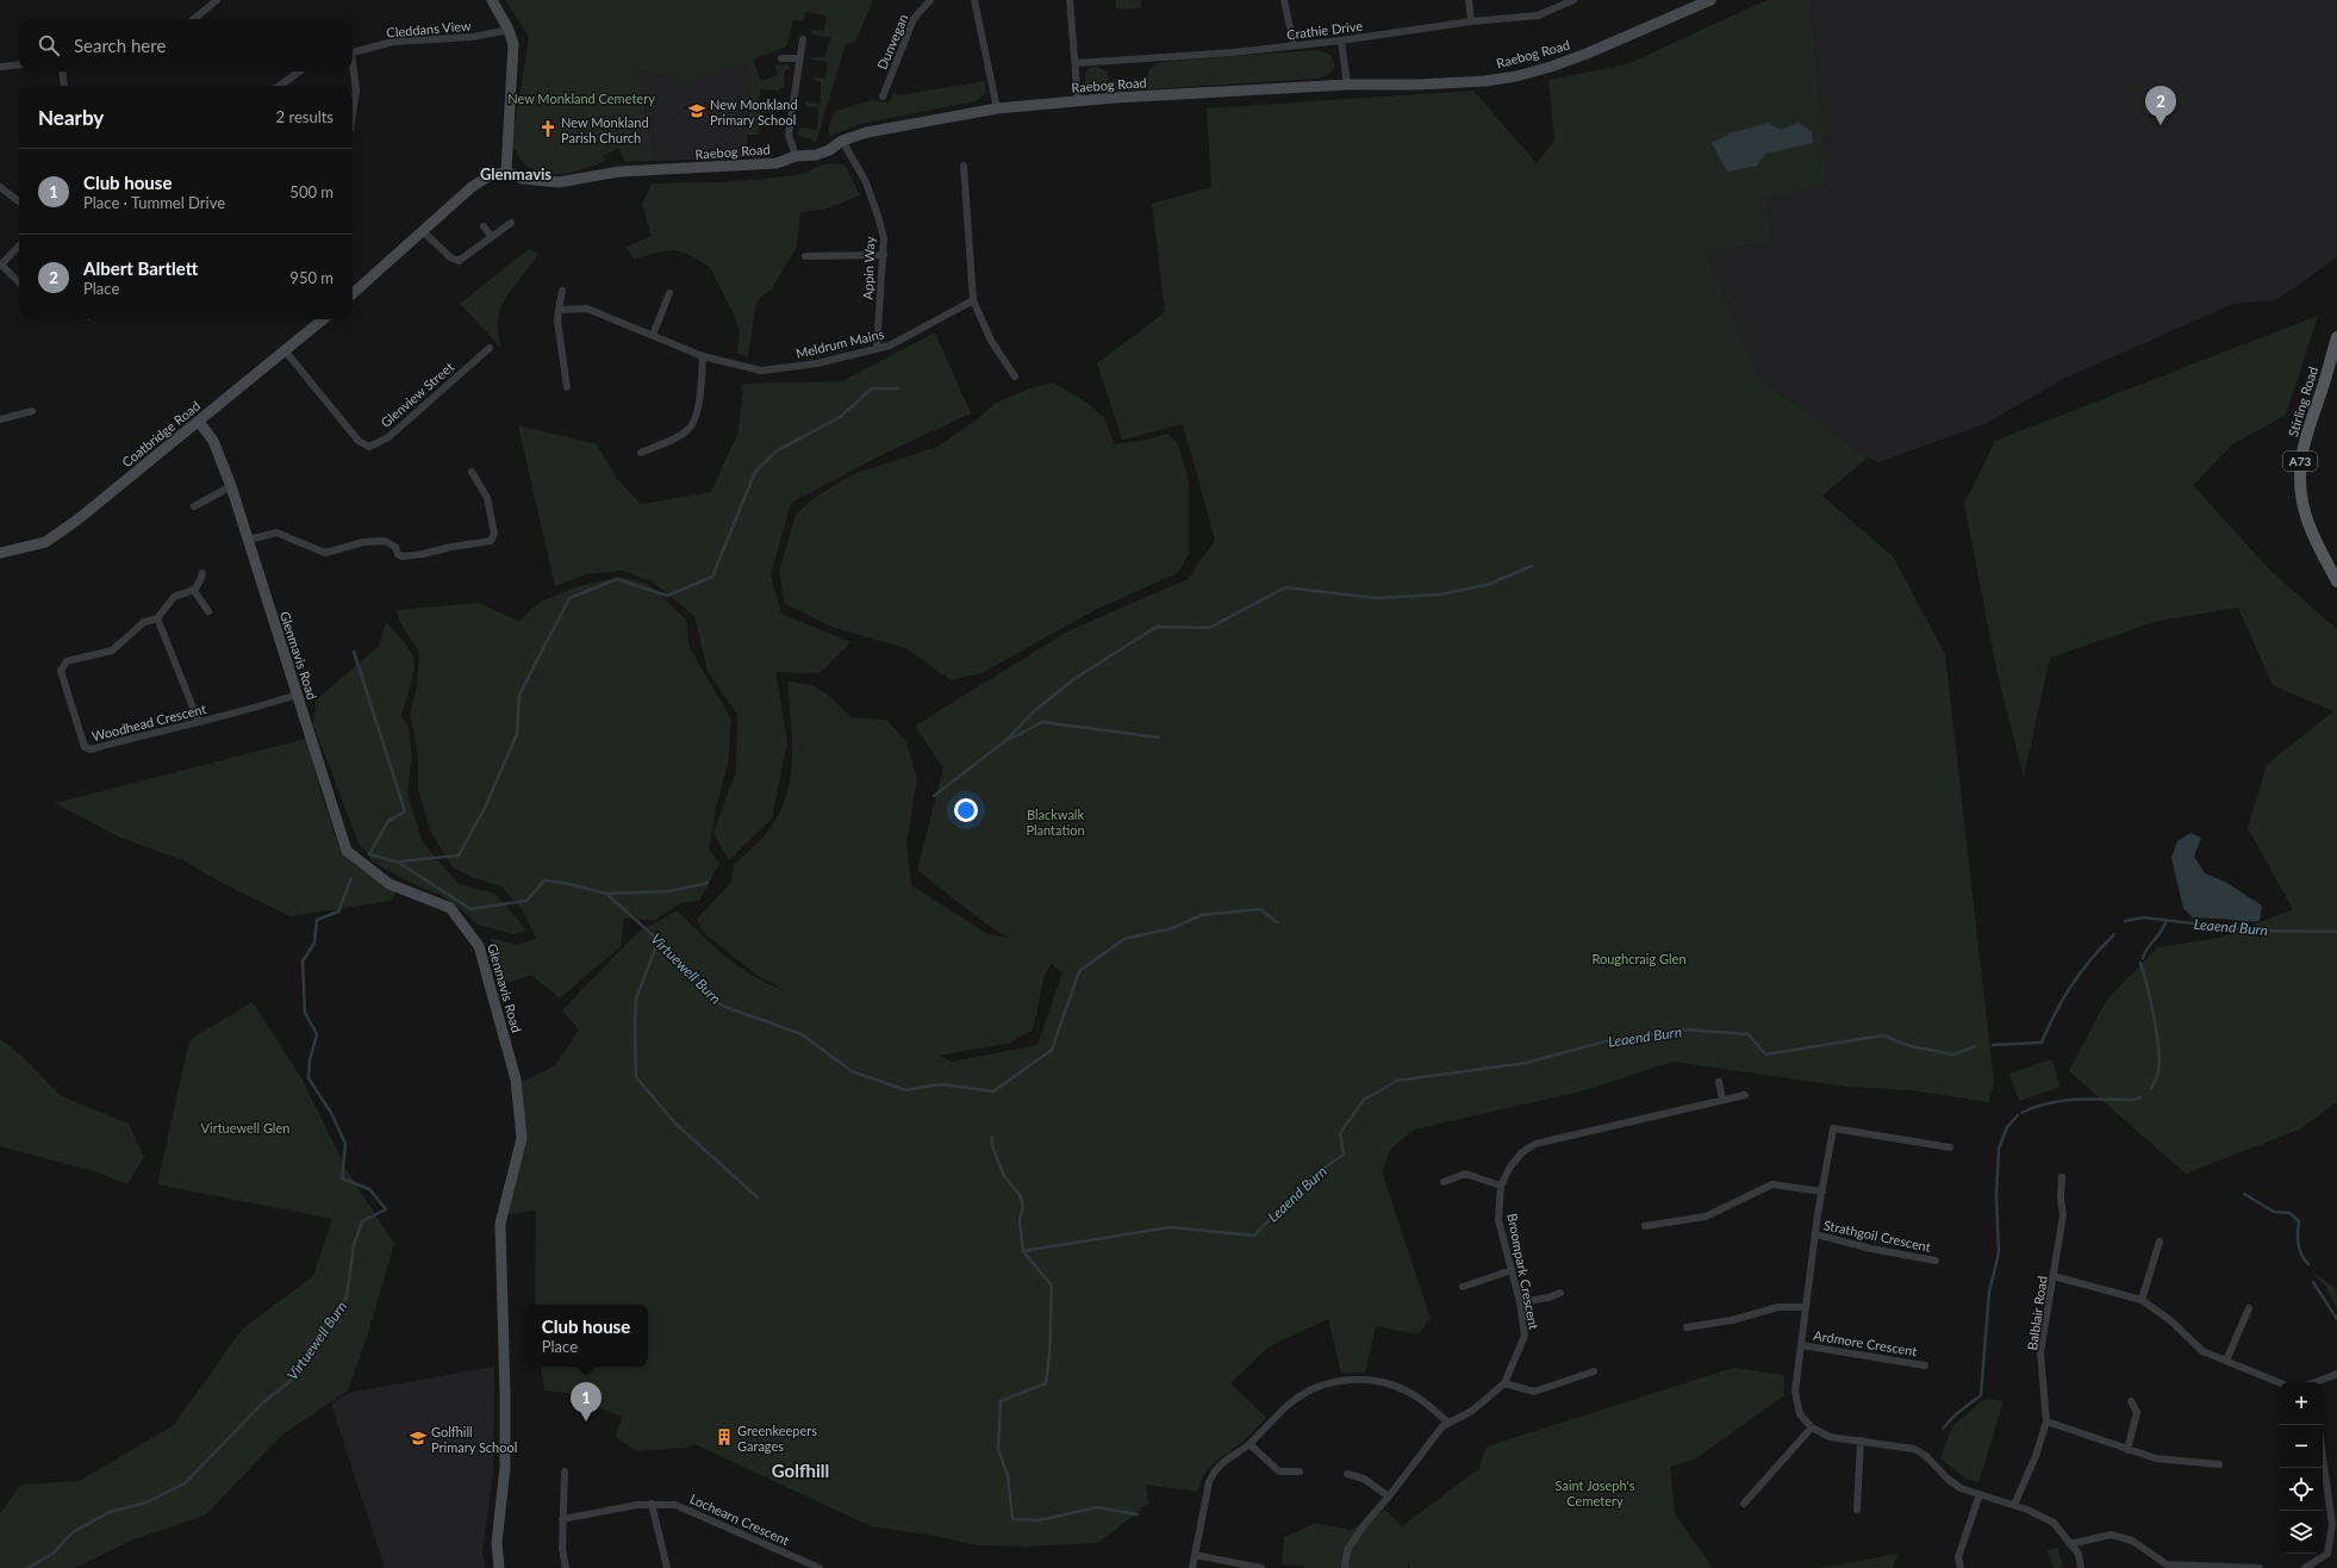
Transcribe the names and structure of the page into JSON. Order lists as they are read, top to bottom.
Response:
{
  "streets": {
    "main road": [
      "Raebog Road",
      "Stirling Road",
      "Coatbridge Road",
      "A73",
      "Glenmavis Road"
    ],
    "street": [
      "Cleddans View",
      "Crathie Drive",
      "Dunvegan",
      "Appin Way",
      "Meldrum Mains",
      "Glenview Street",
      "Woodhead Crescent",
      "Strathgoil Crescent",
      "Broompark Crescent",
      "Balblair Road",
      "Ardmore Crescent",
      "Lochearn Crescent"
    ]
  },
  "crossings": [
    ["Raebog Road", "Appin Way"],
    ["Appin Way", "Meldrum Mains"],
    ["Glenview Street", "Coatbridge Road"],
    ["Coatbridge Road", "Glenmavis Road"],
    ["Glenmavis Road", "Woodhead Crescent"]
  ],
  "districts": ["Glenmavis", "Golfhill"],
  "water": ["Leaend Burn", "Virtuewell Burn"],
  "parks": [
    "New Monkland Cemetery",
    "Blackwalk Plantation",
    "Roughcraig Glen",
    "Virtuewell Glen",
    "Saint Joseph's Cemetery"
  ],
  "places": {
    "school or university": ["New Monkland Primary School", "Golfhill Primary School"],
    "church": ["New Monkland Parish Church"],
    "building": ["Greenkeepers Garages"]
  },
  "page": {
    "search": "Search here",
    "pins": ["2", "1"],
    "heading": ["Nearby", "2 results"],
    "list": [
      {
        "mark": "1",
        "name": "Club house",
        "note": "Place · Tummel Drive",
        "value": "500 m"
      },
      {
        "mark": "2",
        "name": "Albert Bartlett",
        "note": "Place",
        "value": "950 m"
      }
    ],
    "popup": ["Club house", "Place"],
    "map_buttons": ["+", "−"]
  }
}
